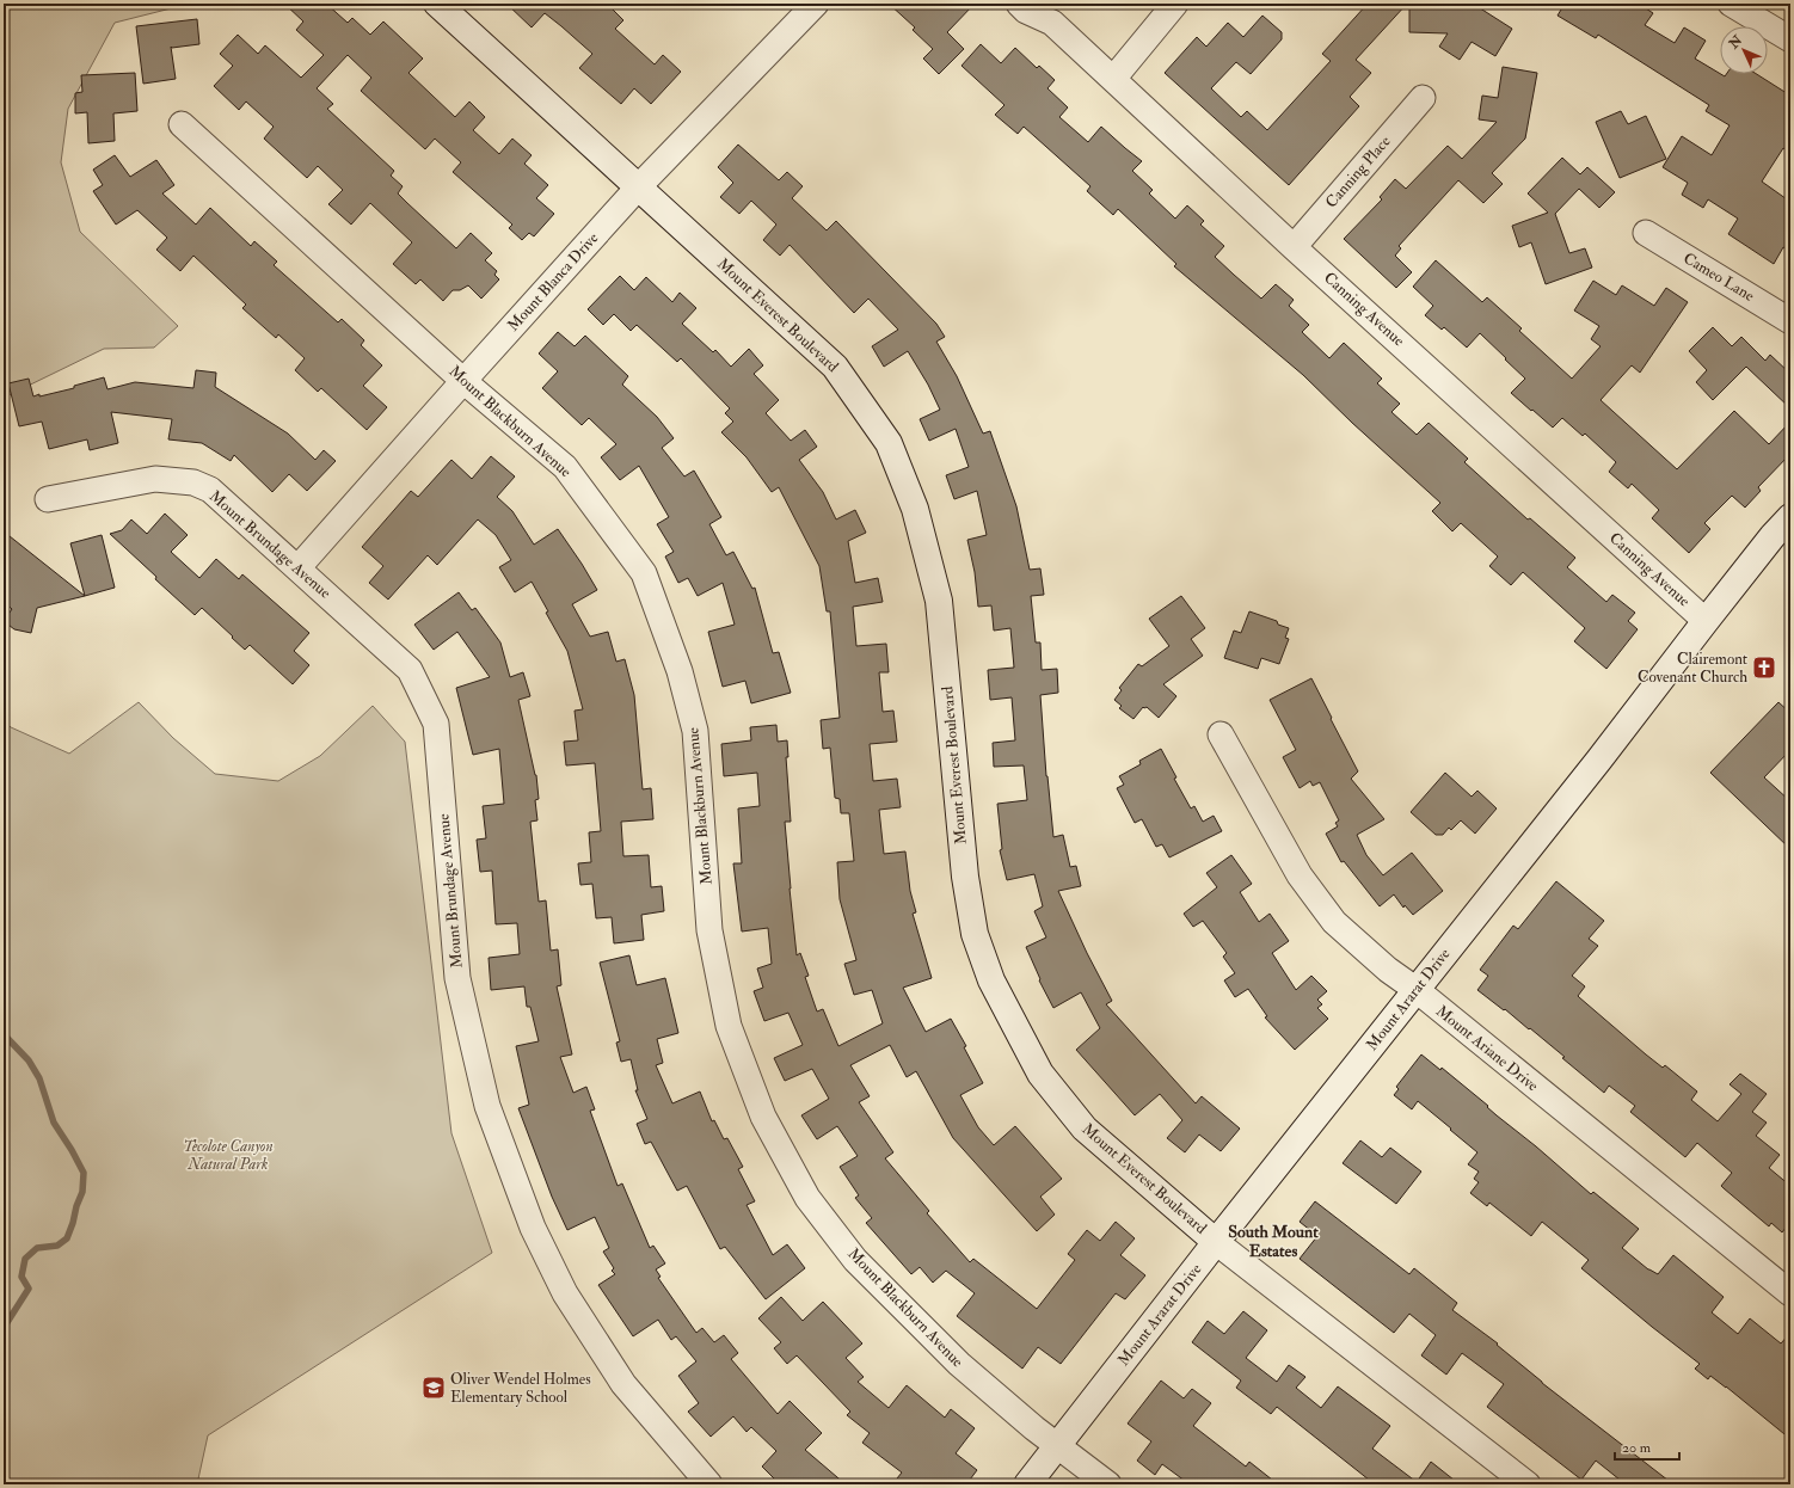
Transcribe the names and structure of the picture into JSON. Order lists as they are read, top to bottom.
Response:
{
  "streets": {
    "street": [
      "Canning Place",
      "Cameo Lane",
      "Mount Blanca Drive",
      "Canning Avenue",
      "Mount Everest Boulevard",
      "Mount Blackburn Avenue",
      "Mount Brundage Avenue",
      "Mount Ararat Drive",
      "Mount Ariane Drive"
    ]
  },
  "crossings": [
    ["Canning Place", "Canning Avenue"],
    ["Mount Blanca Drive", "Mount Everest Boulevard"],
    ["Mount Blanca Drive", "Mount Blackburn Avenue"],
    ["Mount Blanca Drive", "Mount Brundage Avenue"],
    ["Canning Avenue", "Mount Ararat Drive"],
    ["Mount Everest Boulevard", "Mount Ararat Drive"],
    ["Mount Blackburn Avenue", "Mount Ararat Drive"],
    ["Mount Ararat Drive", "Mount Ariane Drive"]
  ],
  "districts": ["South Mount Estates"],
  "parks": ["Tecolote Canyon Natural Park"],
  "places": {
    "church": ["Clairemont Covenant Church"],
    "school or university": ["Oliver Wendel Holmes Elementary School"]
  },
  "scale_bar": "20 m",
  "north": "top left"
}
